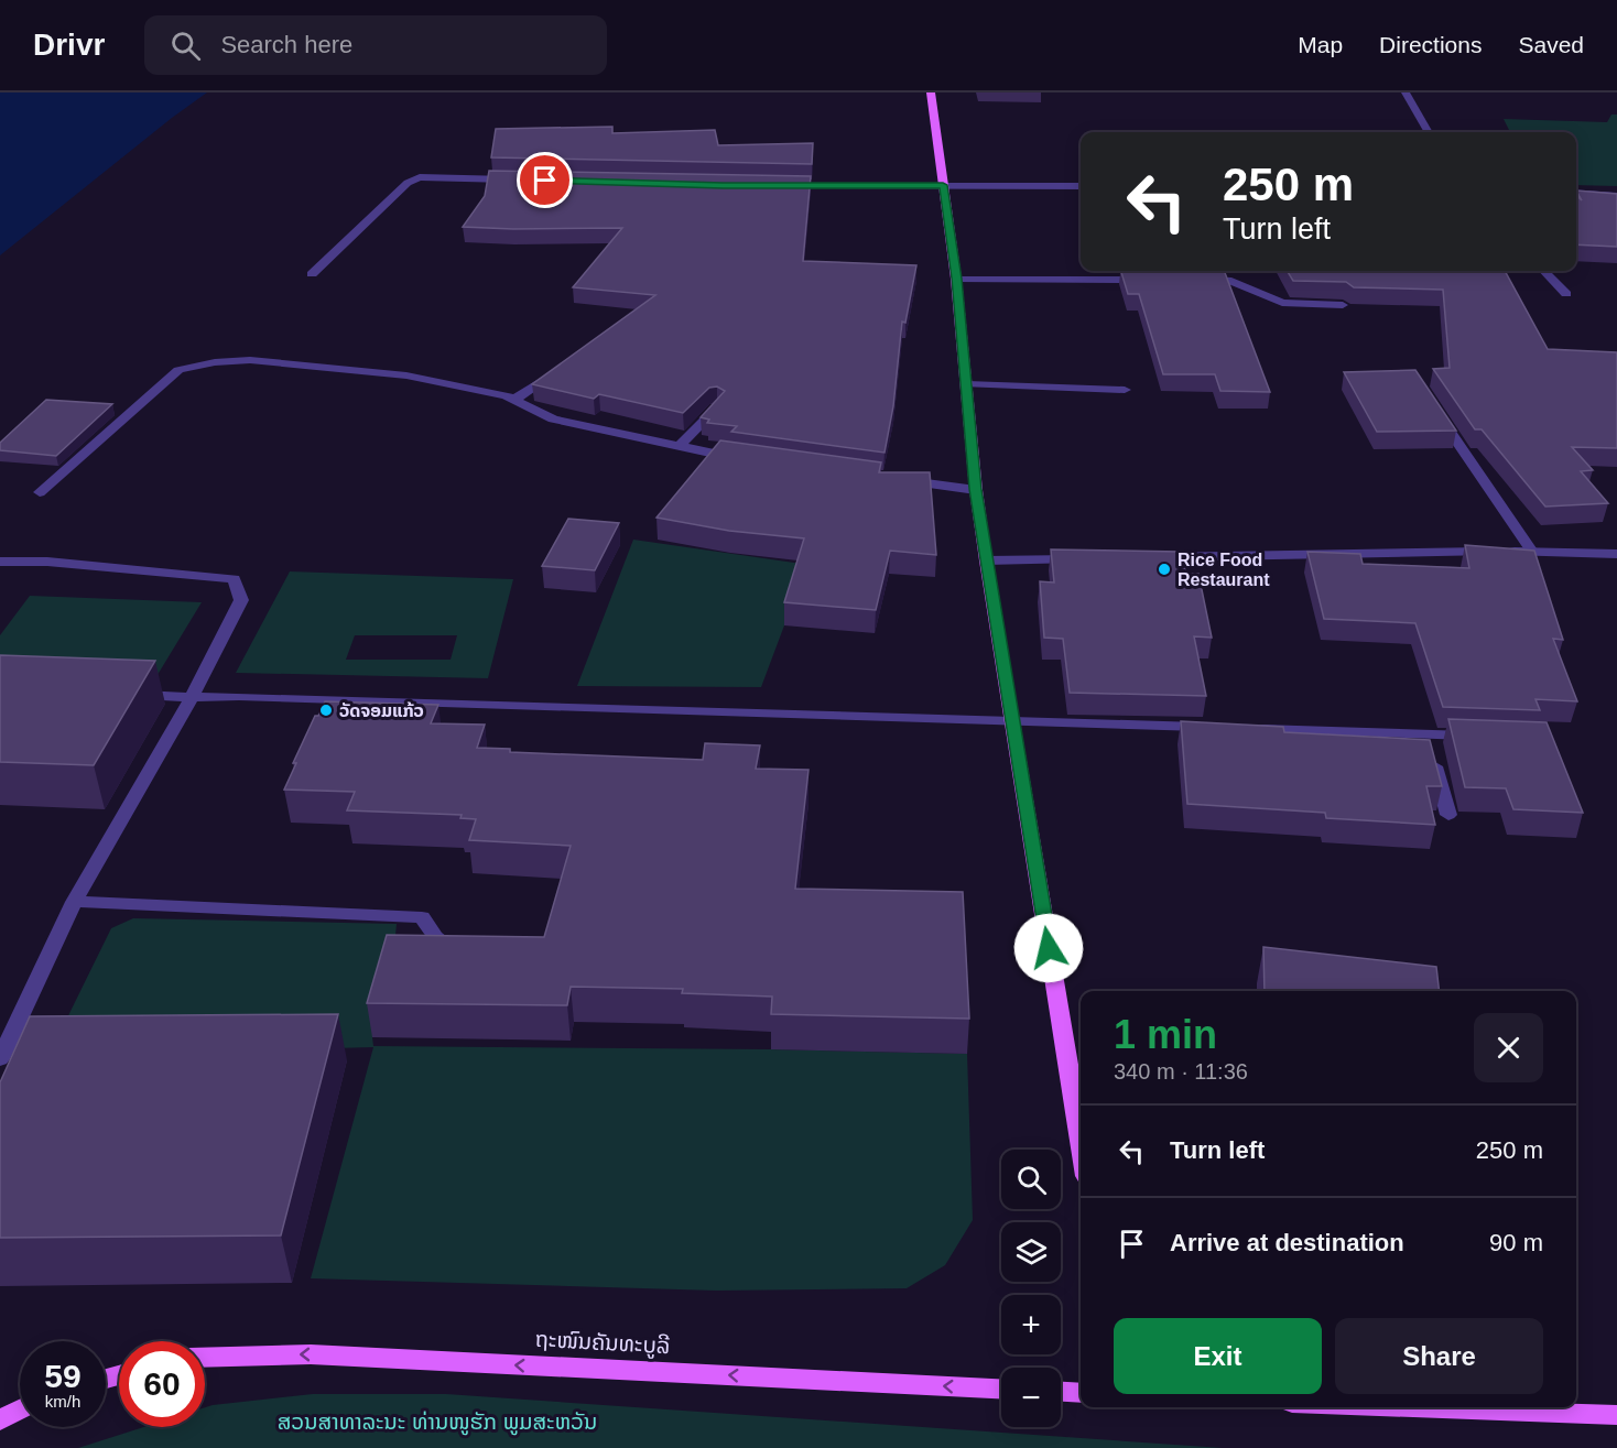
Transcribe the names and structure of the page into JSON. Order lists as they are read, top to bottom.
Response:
{
  "streets": {
    "main road": ["ຖະໜົນຄັນທະບູລີ"]
  },
  "one_way": ["ຖະໜົນຄັນທະບູລີ"],
  "parks": ["ສວນສາທາລະນະ ທ່ານໜູຮັກ ພູມສະຫວັນ"],
  "places": ["Rice Food Restaurant", "ວັດຈອມແກ້ວ"],
  "page": {
    "header": "Drivr",
    "search": "Search here",
    "nav": ["Map", "Directions", "Saved"],
    "turn": ["250 m", "Turn left"],
    "heading": ["1 min", "340 m · 11:36"],
    "list": [
      {
        "name": "Turn left",
        "value": "250 m"
      },
      {
        "name": "Arrive at destination",
        "value": "90 m"
      }
    ],
    "map_buttons": ["+", "−"],
    "buttons": ["Exit", "Share"],
    "speed": "59 km/h",
    "limit": "60"
  }
}
